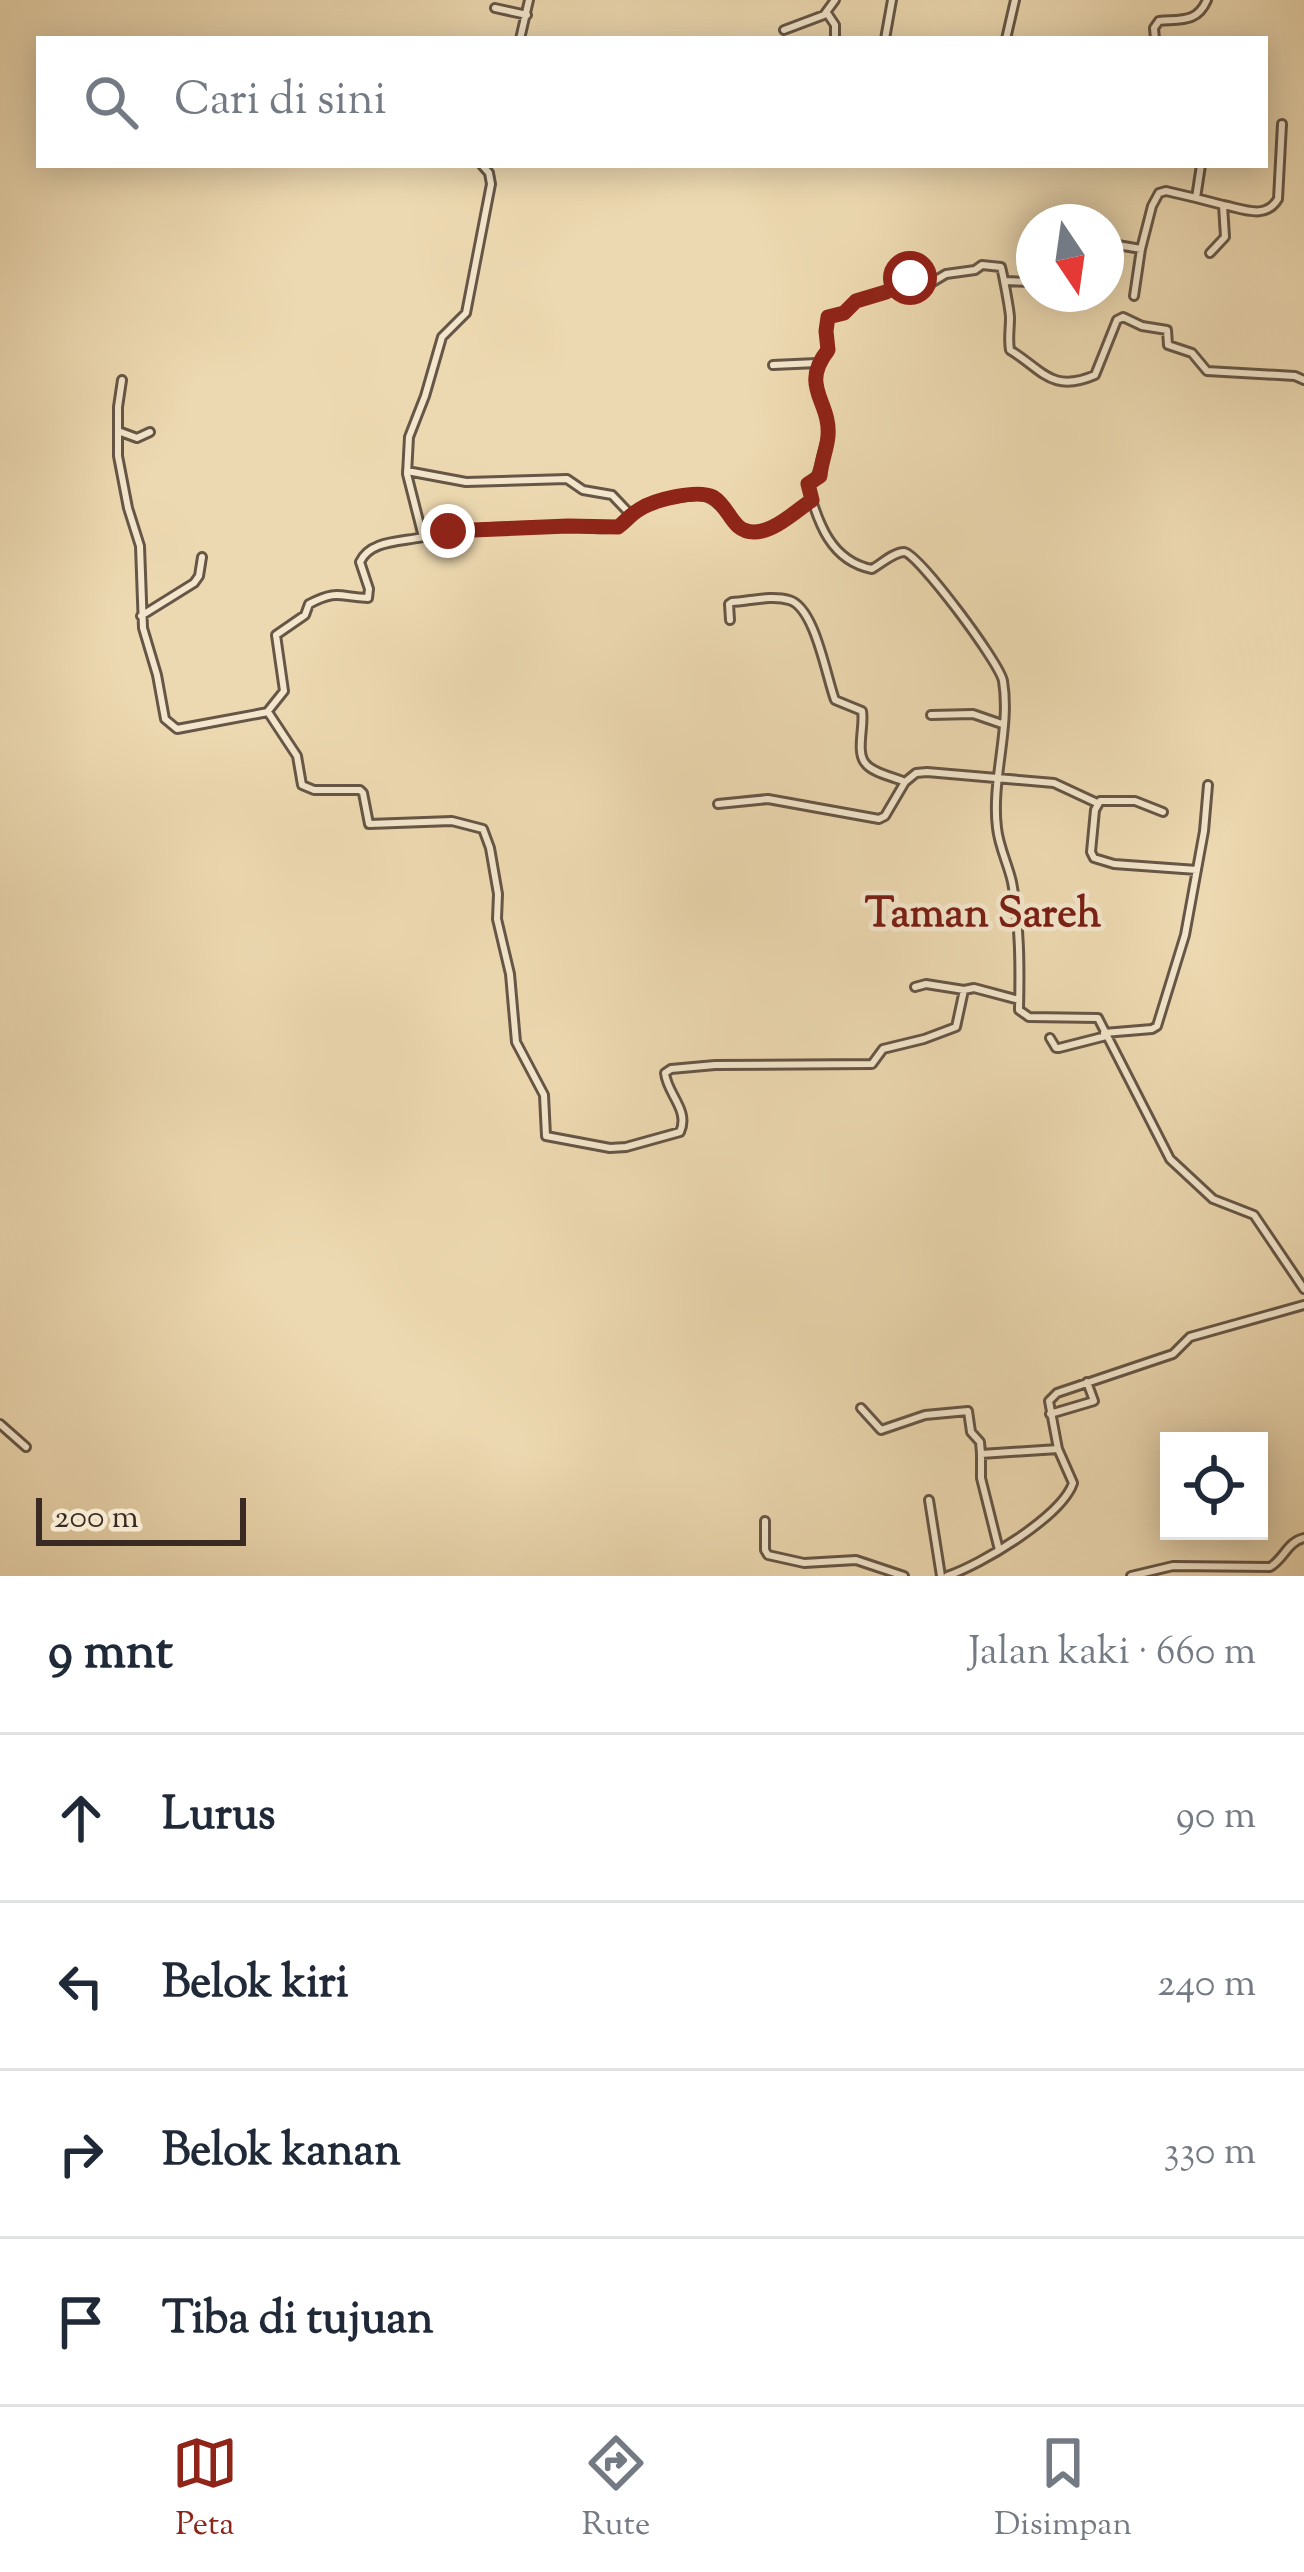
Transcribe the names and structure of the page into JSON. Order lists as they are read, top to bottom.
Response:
{
  "districts": ["Taman Sareh"],
  "scale_bar": "200 m",
  "north": "bottom",
  "page": {
    "search": "Cari di sini",
    "scale": "200 m",
    "heading": ["9 mnt", "Jalan kaki · 660 m"],
    "list": [
      ["Lurus", "90 m"],
      ["Belok kiri", "240 m"],
      ["Belok kanan", "330 m"],
      "Tiba di tujuan"
    ],
    "nav": ["Peta", "Rute", "Disimpan"]
  }
}
